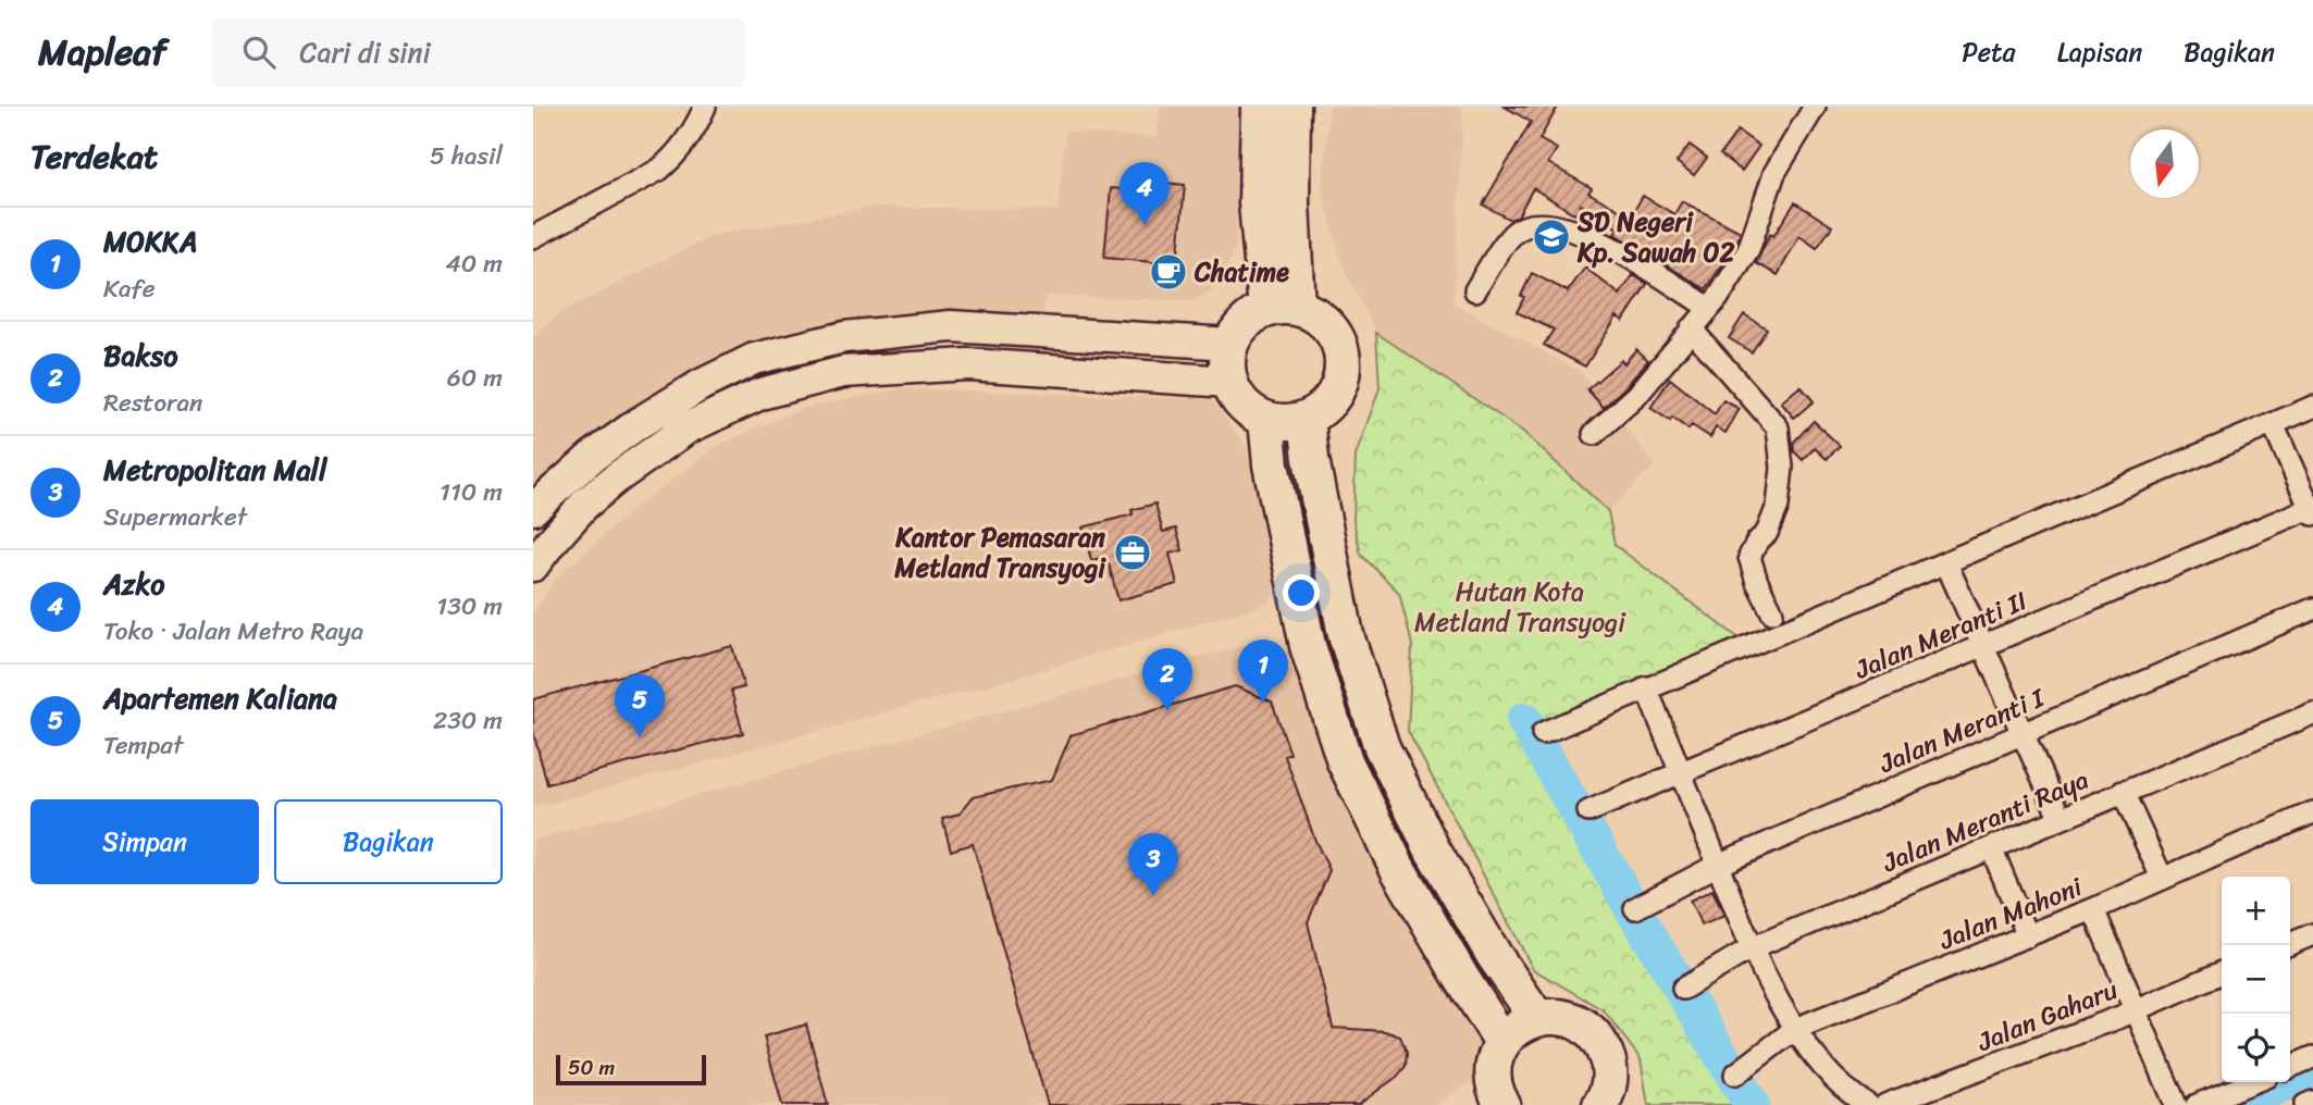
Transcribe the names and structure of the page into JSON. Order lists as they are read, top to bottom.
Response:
{
  "streets": {
    "street": [
      "Jalan Meranti II",
      "Jalan Meranti I",
      "Jalan Meranti Raya",
      "Jalan Mahoni",
      "Jalan Gaharu"
    ]
  },
  "parks": ["Hutan Kota Metland Transyogi"],
  "places": {
    "school or university": ["SD Negeri Kp. Sawah 02"],
    "cafe": ["Chatime"],
    "office": ["Kantor Pemasaran Metland Transyogi"]
  },
  "scale_bar": "50 m",
  "north": "bottom",
  "page": {
    "header": "Mapleaf",
    "search": "Cari di sini",
    "nav": ["Peta", "Lapisan", "Bagikan"],
    "heading": ["Terdekat", "5 hasil"],
    "pins": [
      "4",
      "1",
      "2",
      "5",
      "3"
    ],
    "list": [
      {
        "mark": "1",
        "name": "MOKKA",
        "note": "Kafe",
        "value": "40 m"
      },
      {
        "mark": "2",
        "name": "Bakso",
        "note": "Restoran",
        "value": "60 m"
      },
      {
        "mark": "3",
        "name": "Metropolitan Mall",
        "note": "Supermarket",
        "value": "110 m"
      },
      {
        "mark": "4",
        "name": "Azko",
        "note": "Toko · Jalan Metro Raya",
        "value": "130 m"
      },
      {
        "mark": "5",
        "name": "Apartemen Kaliana",
        "note": "Tempat",
        "value": "230 m"
      }
    ],
    "buttons": ["Simpan", "Bagikan"],
    "map_buttons": ["+", "−"],
    "scale": "50 m"
  }
}
